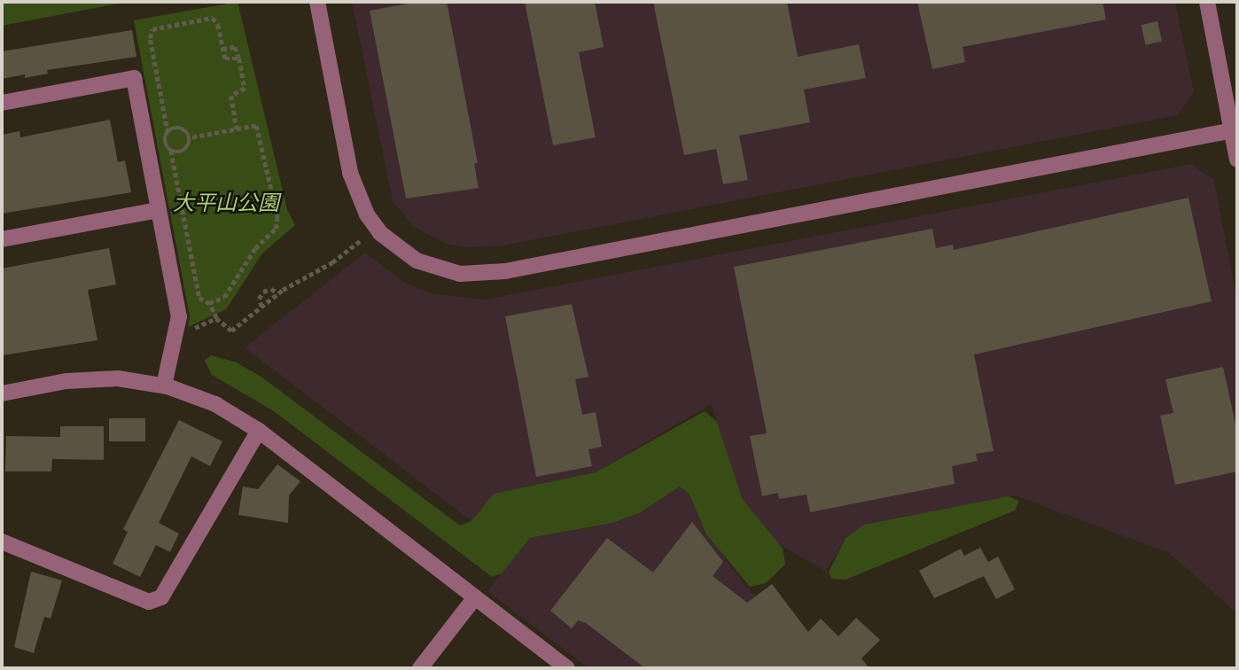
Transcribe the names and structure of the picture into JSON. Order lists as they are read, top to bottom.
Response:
{
  "parks": ["大平山公園"]
}
